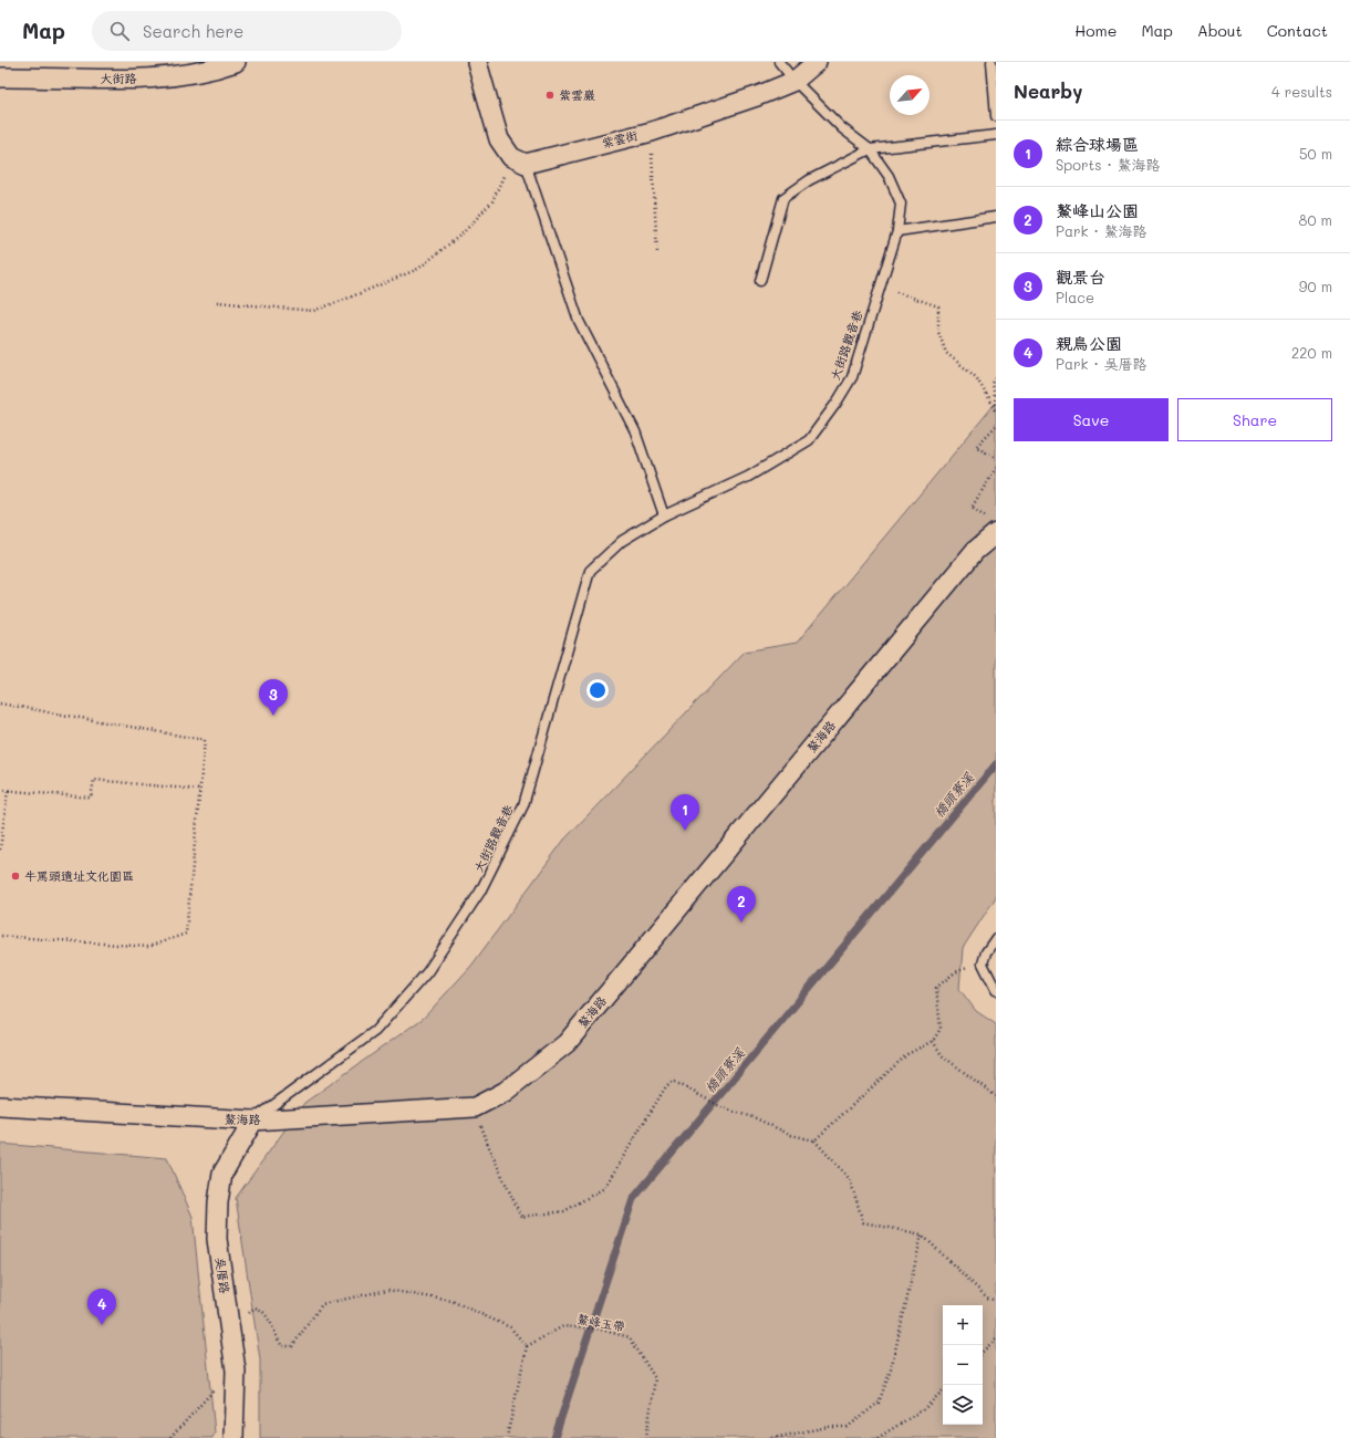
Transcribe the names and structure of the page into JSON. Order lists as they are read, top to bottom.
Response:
{
  "streets": {
    "street": [
      "大街路",
      "紫雲街",
      "鰲海路",
      "吳厝路"
    ],
    "lane": ["大街路觀音巷"],
    "path": ["鰲峰玉帶"]
  },
  "crossings": [
    ["紫雲街", "大街路觀音巷"],
    ["大街路觀音巷", "鰲海路"],
    ["大街路觀音巷", "吳厝路"],
    ["鰲海路", "吳厝路"]
  ],
  "water": ["橋頭寮溪"],
  "places": ["紫雲巖", "牛罵頭遺址文化園區"],
  "north": "top right",
  "page": {
    "header": "Map",
    "search": "Search here",
    "nav": [
      "Home",
      "Map",
      "About",
      "Contact"
    ],
    "heading": ["Nearby", "4 results"],
    "list": [
      {
        "mark": "1",
        "name": "綜合球場區",
        "note": "Sports · 鰲海路",
        "value": "50 m"
      },
      {
        "mark": "2",
        "name": "鰲峰山公園",
        "note": "Park · 鰲海路",
        "value": "80 m"
      },
      {
        "mark": "3",
        "name": "觀景台",
        "note": "Place",
        "value": "90 m"
      },
      {
        "mark": "4",
        "name": "親鳥公園",
        "note": "Park · 吳厝路",
        "value": "220 m"
      }
    ],
    "buttons": ["Save", "Share"],
    "pins": [
      "3",
      "1",
      "2",
      "4"
    ],
    "map_buttons": ["+", "−"]
  }
}
